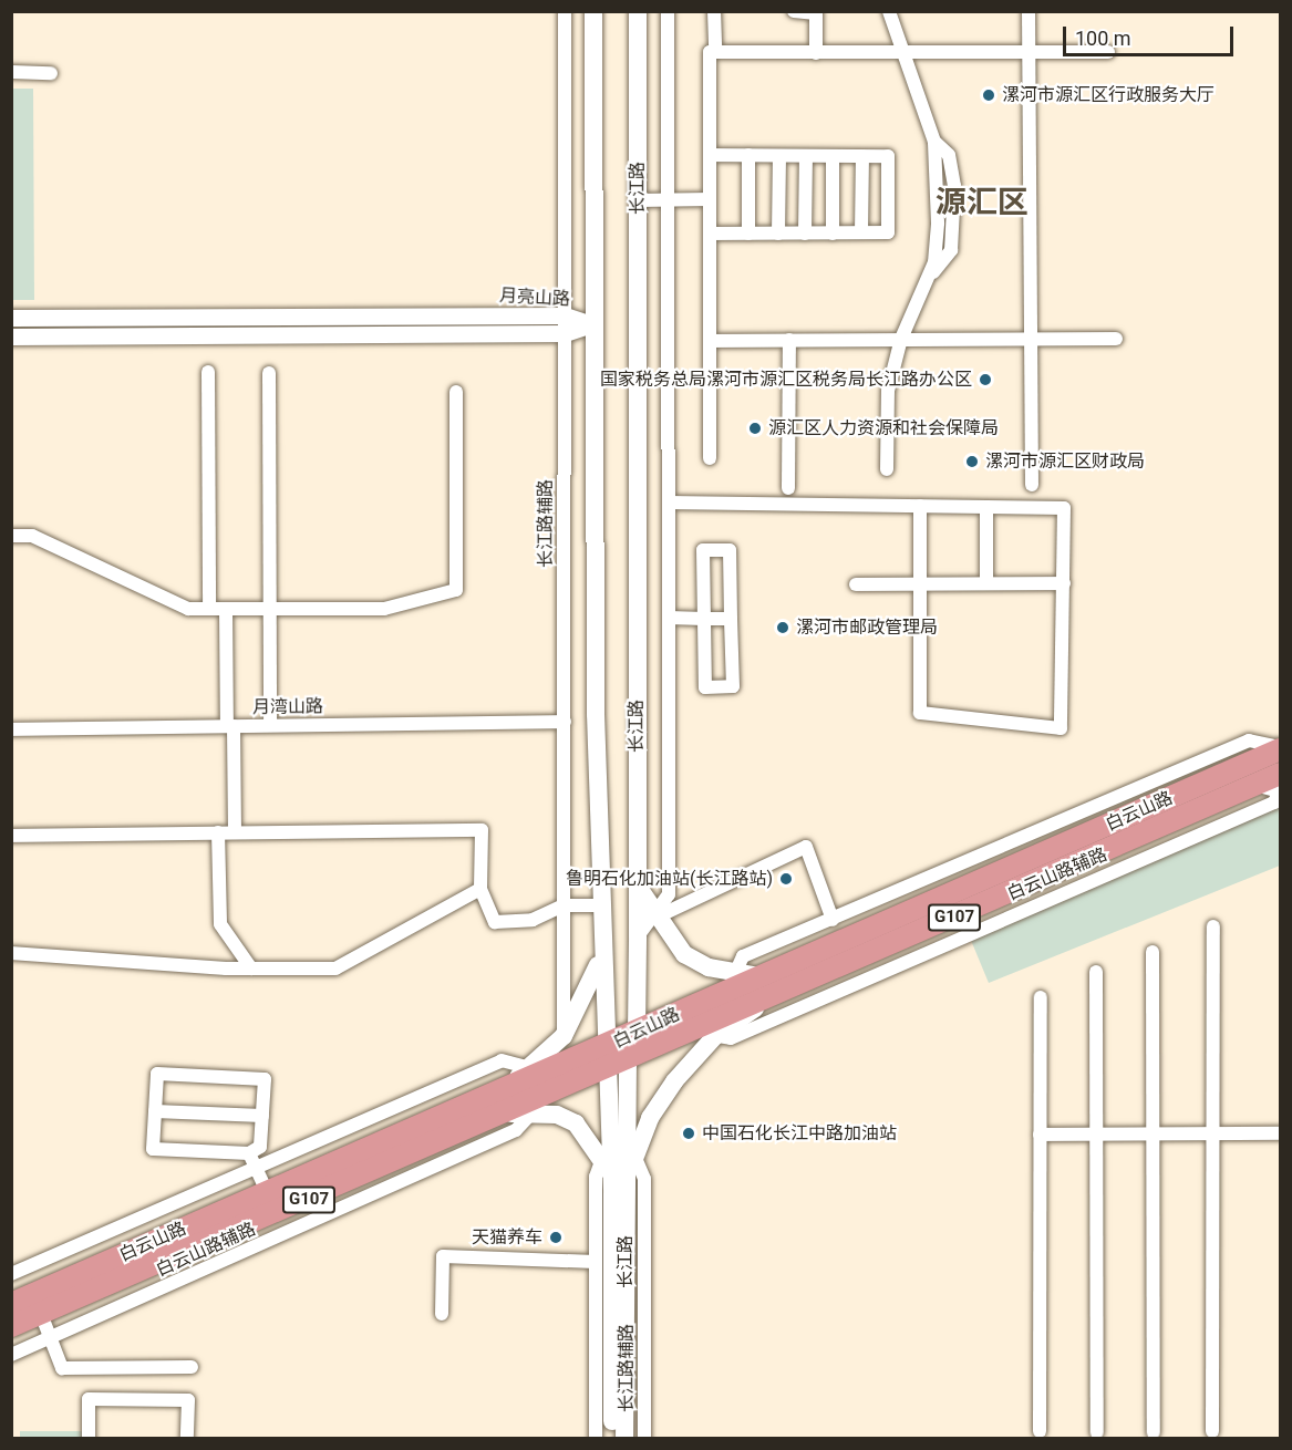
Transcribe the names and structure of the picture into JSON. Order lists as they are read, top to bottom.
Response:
{
  "streets": {
    "highway": ["白云山路", "G107"],
    "main road": ["长江路"],
    "street": [
      "月亮山路",
      "长江路辅路",
      "月湾山路",
      "白云山路辅路"
    ]
  },
  "crossings": [
    ["长江路", "月亮山路"],
    ["长江路", "长江路辅路"],
    ["长江路", "白云山路"],
    ["月亮山路", "长江路辅路"],
    ["长江路辅路", "月湾山路"],
    ["白云山路", "白云山路辅路"]
  ],
  "districts": ["源汇区"],
  "places": [
    "漯河市源汇区行政服务大厅",
    "国家税务总局漯河市源汇区税务局长江路办公区",
    "源汇区人力资源和社会保障局",
    "漯河市源汇区财政局",
    "漯河市邮政管理局",
    "鲁明石化加油站(长江路站)",
    "中国石化长江中路加油站",
    "天猫养车"
  ],
  "scale_bar": "100 m"
}
